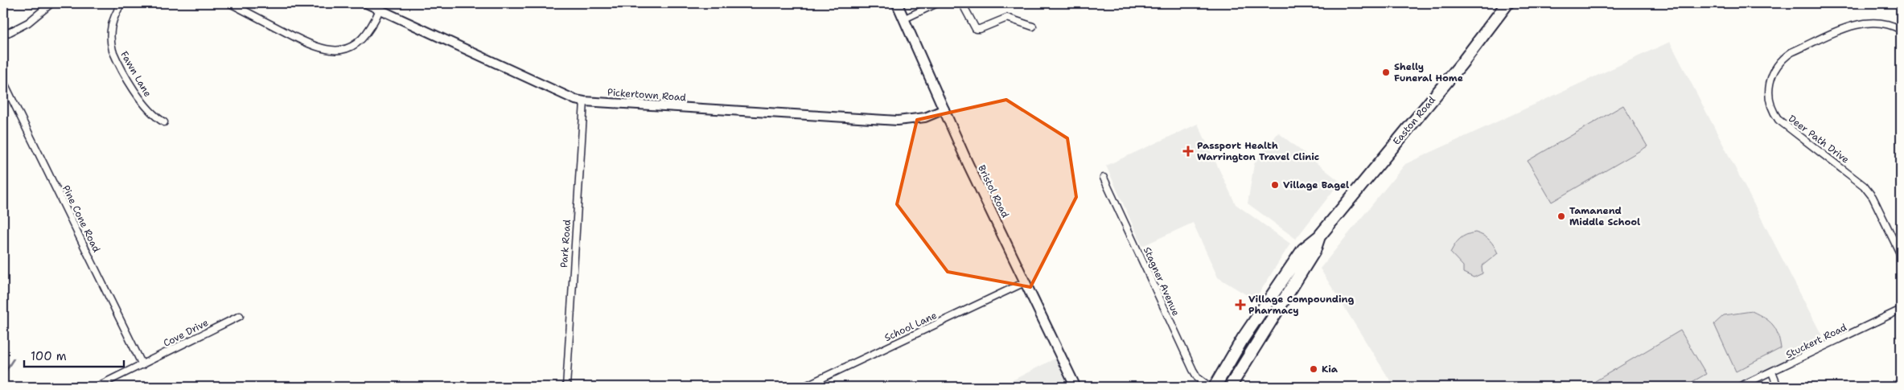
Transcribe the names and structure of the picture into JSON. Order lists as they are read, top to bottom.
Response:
{
  "streets": {
    "highway": ["Easton Road"],
    "main road": ["Bristol Road"],
    "street": [
      "Fawn Lane",
      "Pickertown Road",
      "Deer Path Drive",
      "Pine Cone Road",
      "Park Road",
      "Stagner Avenue",
      "School Lane",
      "Cove Drive",
      "Stuckert Road"
    ]
  },
  "crossings": [
    ["Pickertown Road", "Bristol Road"],
    ["Pickertown Road", "Park Road"],
    ["Bristol Road", "School Lane"],
    ["Pine Cone Road", "Cove Drive"]
  ],
  "places": {
    "other": [
      "Shelly Funeral Home",
      "Village Bagel",
      "Tamanend Middle School",
      "Kia"
    ],
    "health": ["Passport Health Warrington Travel Clinic", "Village Compounding Pharmacy"]
  },
  "scale_bar": "100 m"
}
